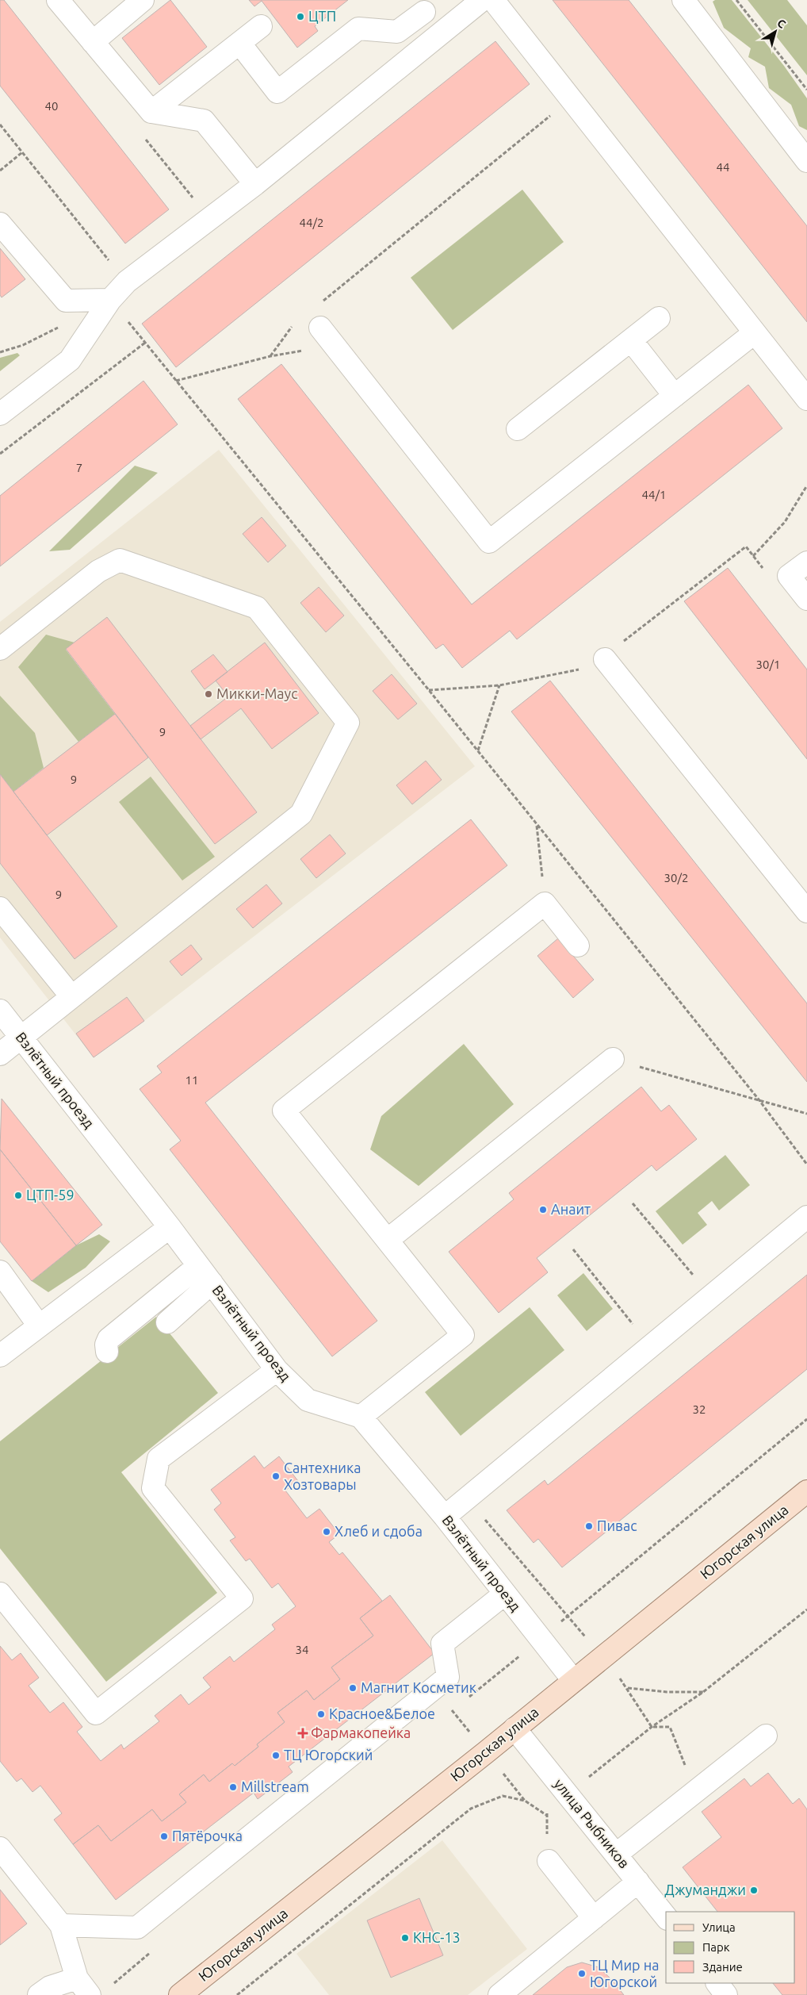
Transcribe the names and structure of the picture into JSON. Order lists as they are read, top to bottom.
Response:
{
  "streets": {
    "main road": ["Югорская улица"],
    "street": ["Взлётный проезд", "улица Рыбников"]
  },
  "crossings": [
    ["Взлётный проезд", "Югорская улица"],
    ["Югорская улица", "улица Рыбников"]
  ],
  "places": {
    "other": [
      "ЦТП",
      "Микки-Маус",
      "ЦТП-59",
      "Анаит",
      "Сантехника Хозтовары",
      "Пивас",
      "Хлеб и сдоба",
      "Магнит Косметик",
      "Красное&Белое",
      "ТЦ Югорский",
      "Millstream",
      "Пятёрочка",
      "Джуманджи",
      "КНС-13",
      "ТЦ Мир на Югорской"
    ],
    "health": ["Фармакопейка"]
  },
  "house_numbers": [
    "40",
    "44",
    "44/2",
    "7",
    "44/1",
    "30/1",
    "9",
    "9",
    "30/2",
    "9",
    "11",
    "32",
    "34"
  ],
  "legend": ["Улица", "Парк", "Здание"],
  "north": "top right"
}
